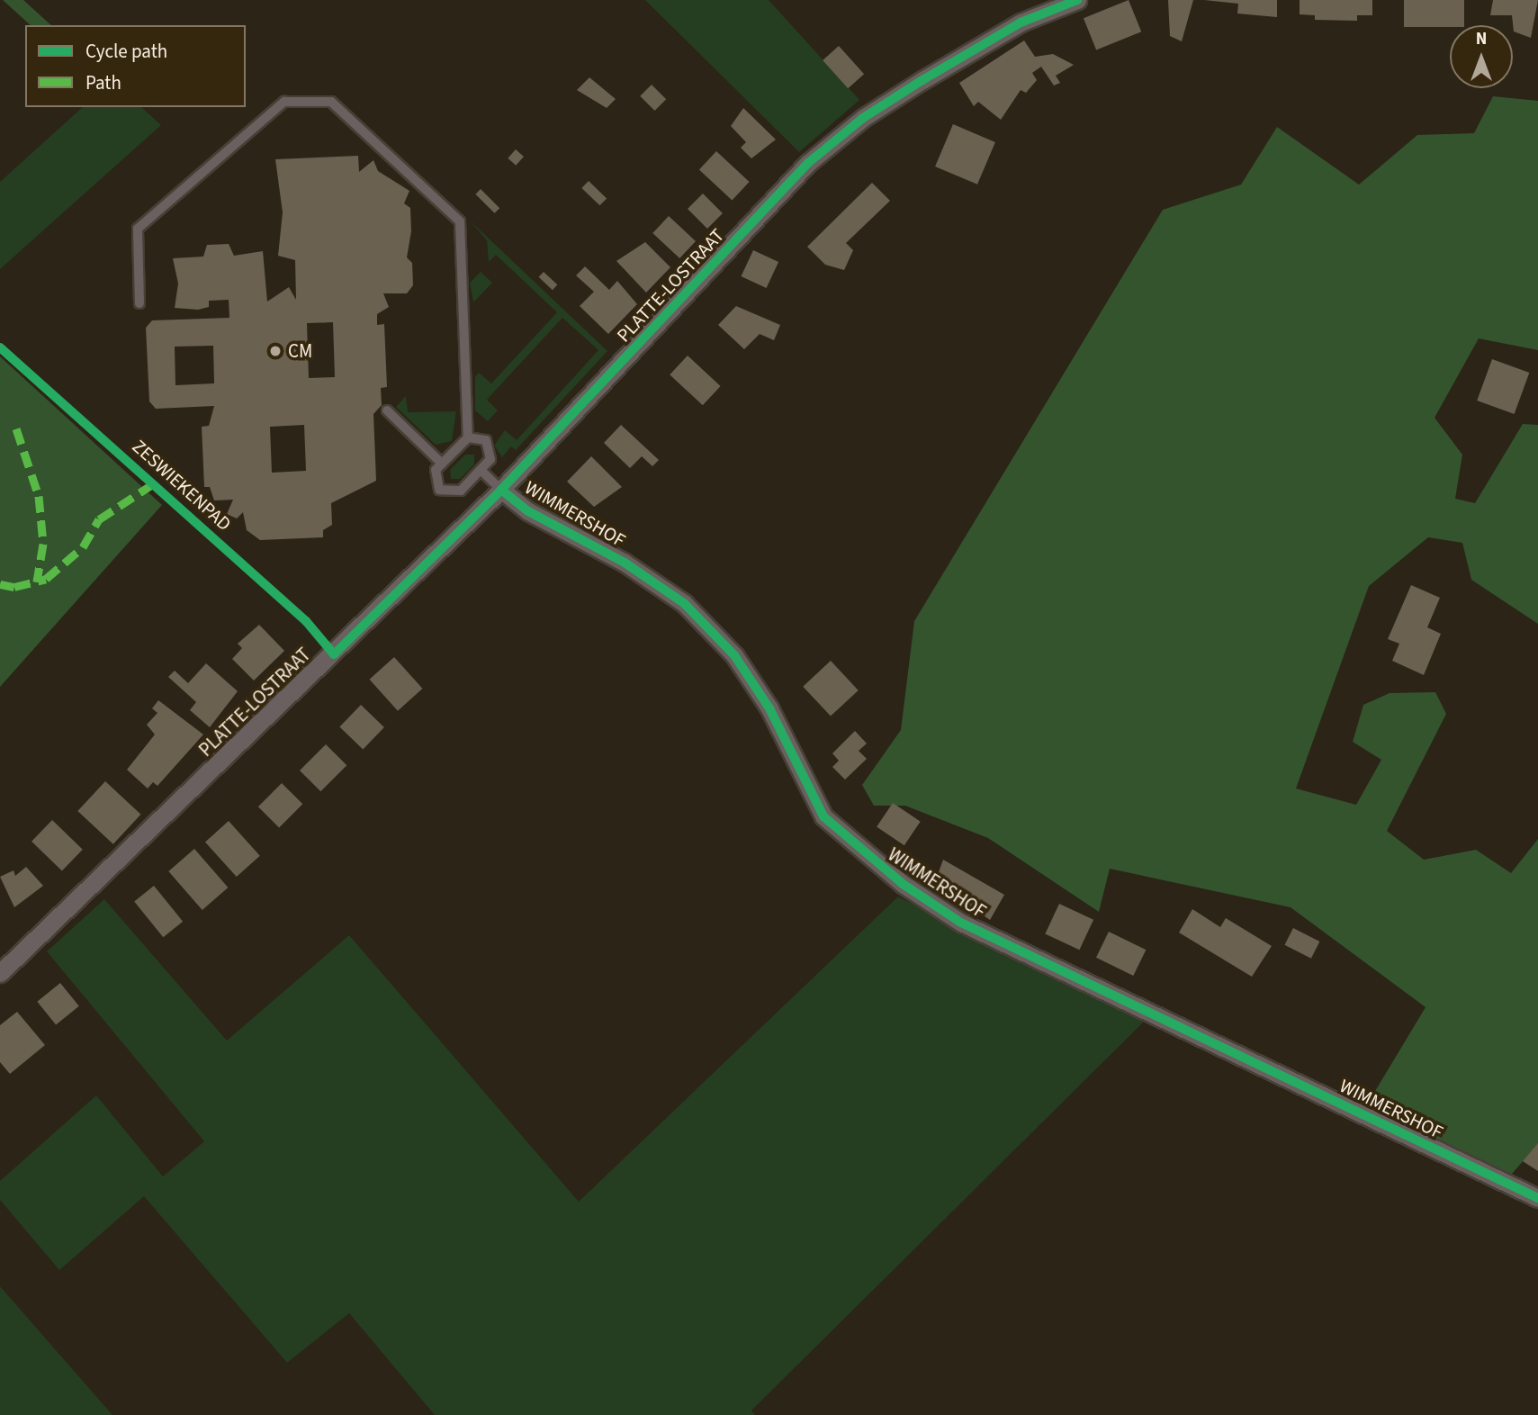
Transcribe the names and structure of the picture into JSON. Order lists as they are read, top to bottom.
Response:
{
  "streets": {
    "street": ["PLATTE-LOSTRAAT", "WIMMERSHOF"],
    "cycle path": ["ZESWIEKENPAD"]
  },
  "crossings": [
    ["PLATTE-LOSTRAAT", "WIMMERSHOF"]
  ],
  "places": ["CM"],
  "legend": ["Cycle path", "Path"],
  "north": "top"
}
